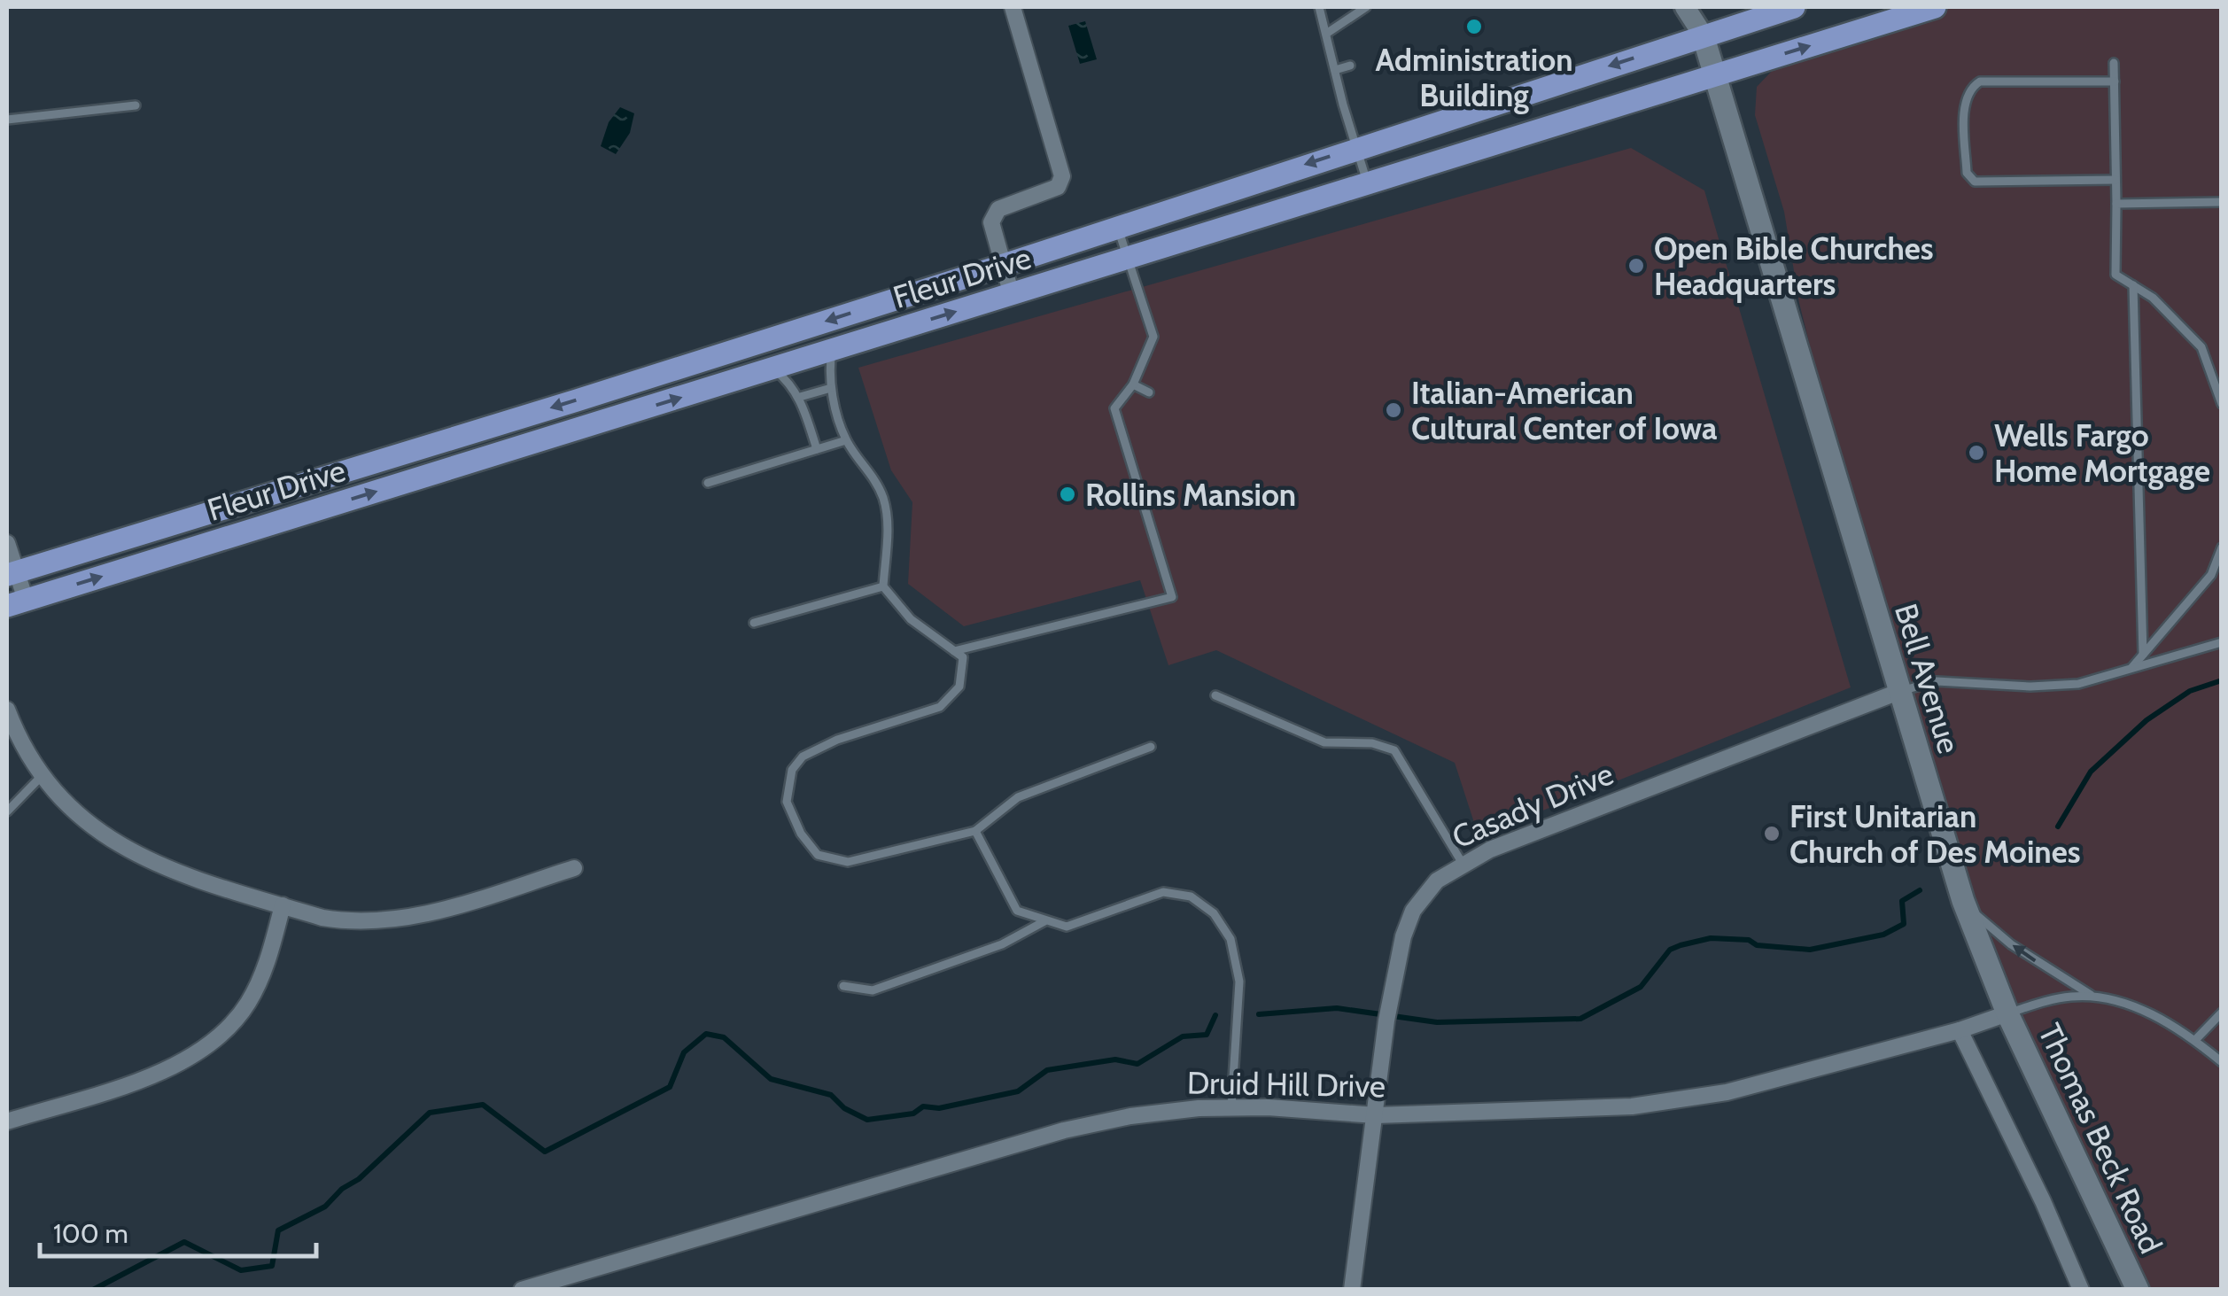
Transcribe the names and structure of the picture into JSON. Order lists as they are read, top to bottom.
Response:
{
  "streets": {
    "main road": ["Fleur Drive", "Bell Avenue", "Thomas Beck Road"],
    "street": ["Casady Drive", "Druid Hill Drive"]
  },
  "crossings": [
    ["Fleur Drive", "Bell Avenue"],
    ["Bell Avenue", "Casady Drive"],
    ["Bell Avenue", "Thomas Beck Road"],
    ["Casady Drive", "Druid Hill Drive"]
  ],
  "places": [
    "Administration Building",
    "Open Bible Churches Headquarters",
    "Italian-American Cultural Center of Iowa",
    "Wells Fargo Home Mortgage",
    "Rollins Mansion",
    "First Unitarian Church of Des Moines"
  ],
  "scale_bar": "100 m"
}
